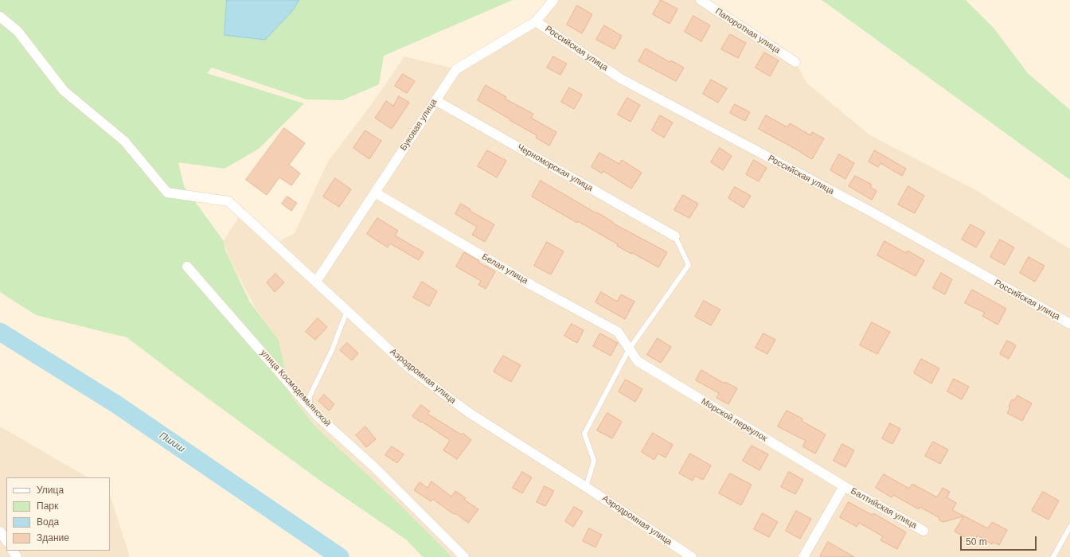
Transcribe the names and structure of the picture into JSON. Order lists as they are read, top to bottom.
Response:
{
  "streets": {
    "street": [
      "Папоротная улица",
      "Российская улица",
      "Буковая улица",
      "Черноморская улица",
      "Белая улица",
      "Аэродромная улица",
      "улица Космодемьянской",
      "Морской переулок",
      "Балтийская улица"
    ]
  },
  "crossings": [
    ["Российская улица", "Буковая улица"],
    ["Буковая улица", "Черноморская улица"],
    ["Буковая улица", "Белая улица"],
    ["Буковая улица", "Аэродромная улица"],
    ["Белая улица", "Морской переулок"],
    ["Морской переулок", "Балтийская улица"]
  ],
  "water": ["Пшиш"],
  "legend": [
    "Улица",
    "Парк",
    "Вода",
    "Здание"
  ],
  "scale_bar": "50 m"
}
